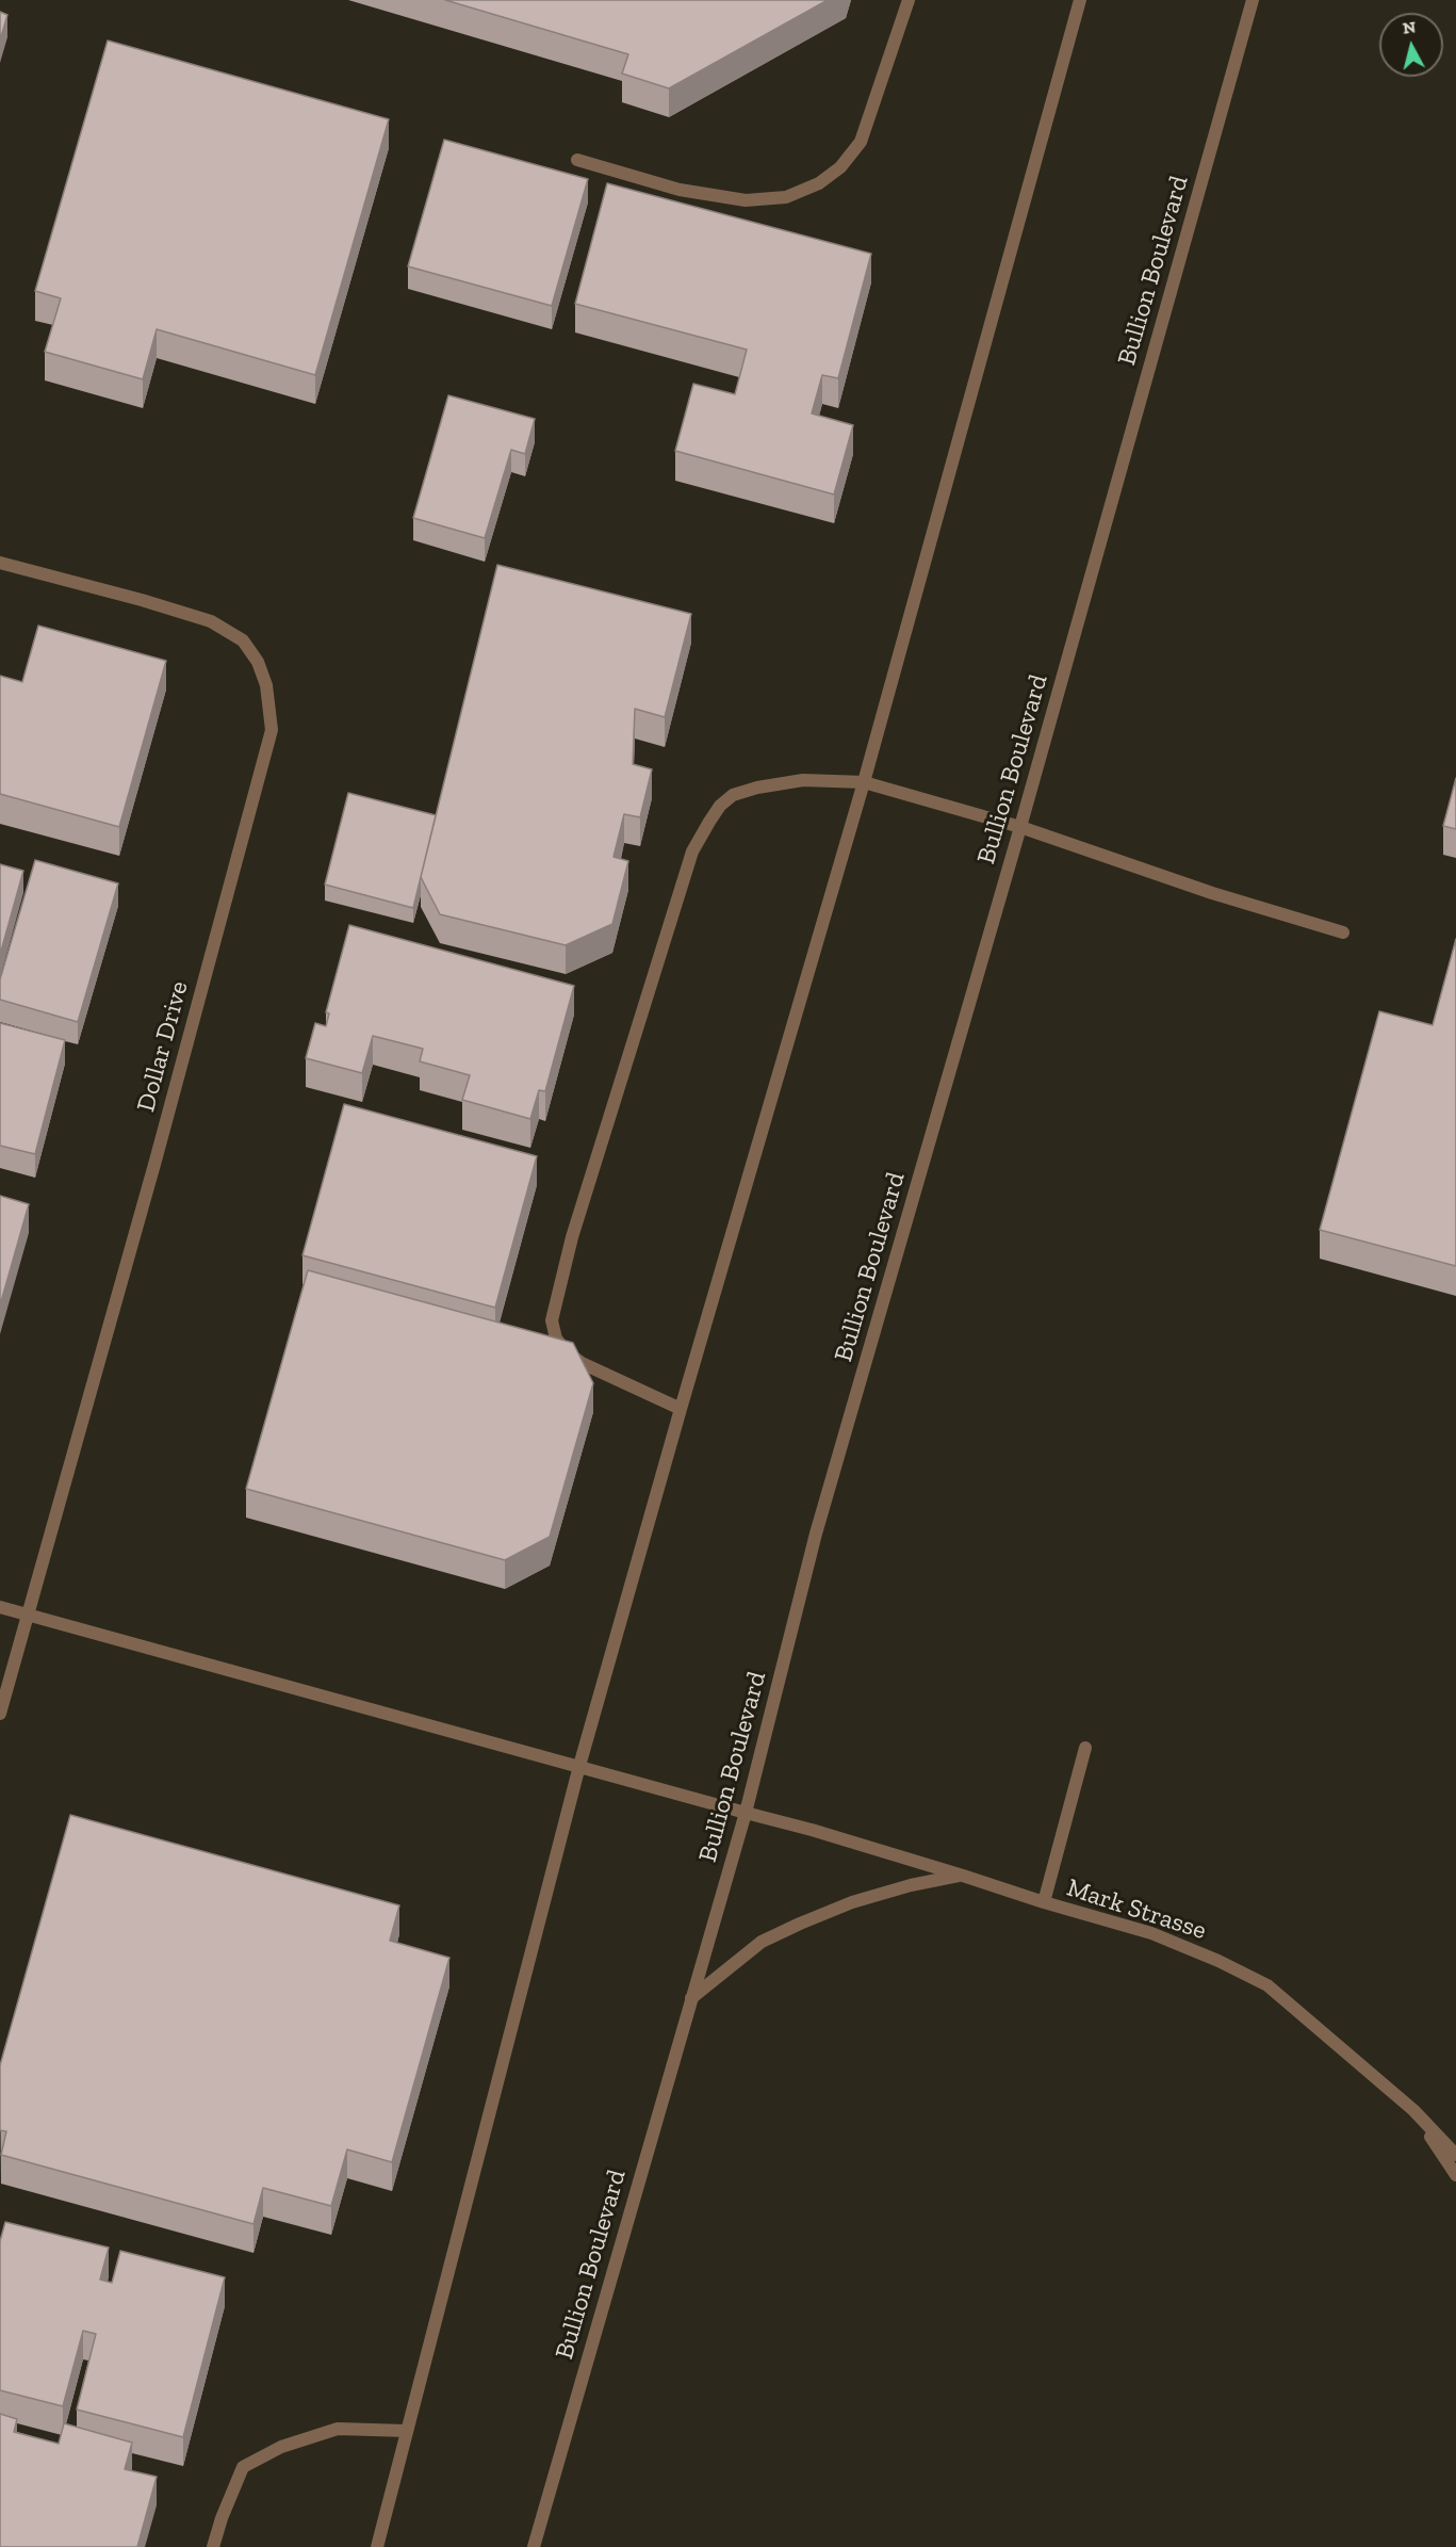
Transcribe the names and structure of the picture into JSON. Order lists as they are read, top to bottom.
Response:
{
  "streets": {
    "street": ["Bullion Boulevard", "Dollar Drive", "Mark Strasse"]
  },
  "crossings": [
    ["Bullion Boulevard", "Mark Strasse"],
    ["Dollar Drive", "Mark Strasse"]
  ],
  "north": "top"
}
